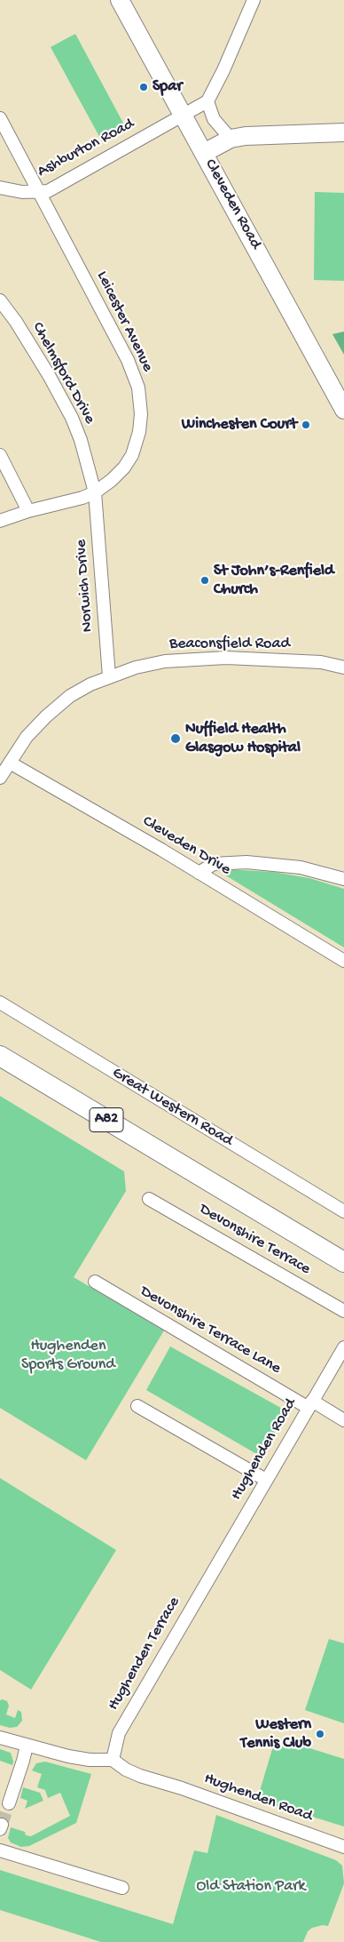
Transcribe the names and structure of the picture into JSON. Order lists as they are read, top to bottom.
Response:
{
  "streets": {
    "main road": ["A82"],
    "street": [
      "Ashburton Road",
      "Cleveden Road",
      "Leicester Avenue",
      "Chelmsford Drive",
      "Norwich Drive",
      "Beaconsfield Road",
      "Cleveden Drive",
      "Great Western Road",
      "Devonshire Terrace",
      "Devonshire Terrace Lane",
      "Hughenden Road",
      "Hughenden Terrace"
    ]
  },
  "crossings": [
    ["Ashburton Road", "Cleveden Road"],
    ["Ashburton Road", "Leicester Avenue"],
    ["Leicester Avenue", "Chelmsford Drive"],
    ["Leicester Avenue", "Norwich Drive"],
    ["Chelmsford Drive", "Norwich Drive"],
    ["Norwich Drive", "Beaconsfield Road"],
    ["Beaconsfield Road", "Cleveden Drive"],
    ["Devonshire Terrace Lane", "Hughenden Road"],
    ["Hughenden Road", "Hughenden Terrace"]
  ],
  "parks": ["Hughenden Sports Ground", "Old Station Park"],
  "places": [
    "Spar",
    "Winchesten Court",
    "St John’s-Renfield Church",
    "Nuffield Health Glasgow Hospital",
    "Western Tennis Club"
  ]
}
